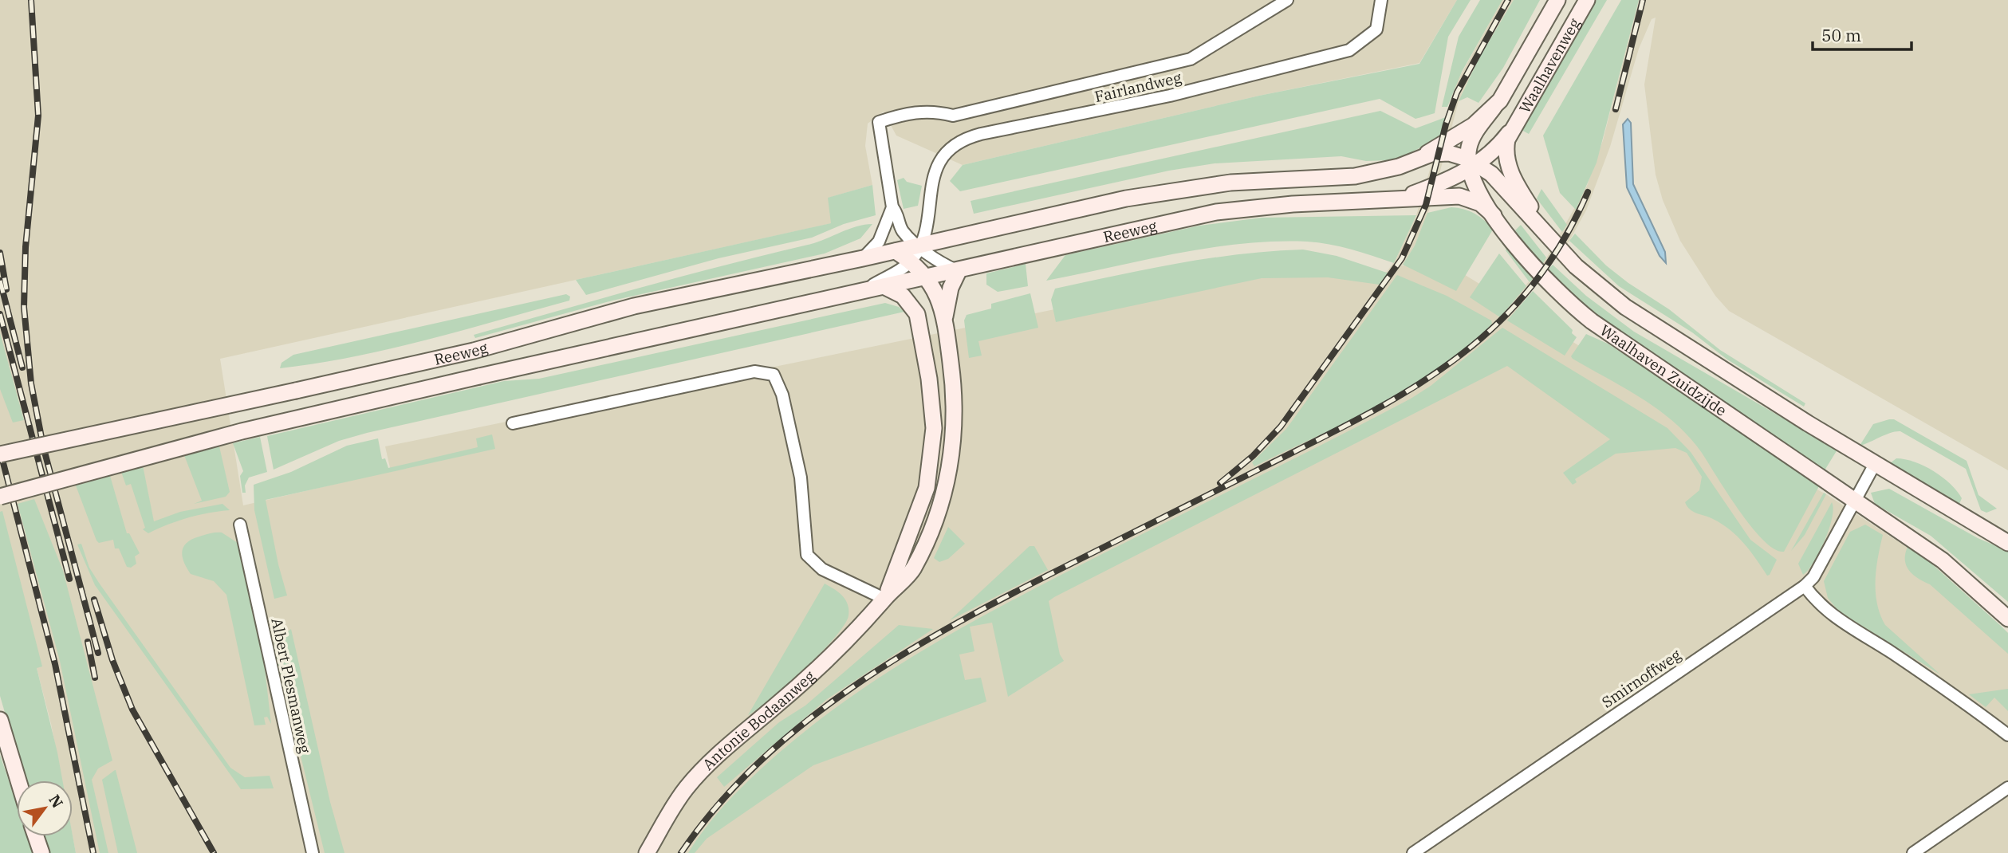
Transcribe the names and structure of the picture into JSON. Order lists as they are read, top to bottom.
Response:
{
  "streets": {
    "main road": [
      "Waalhavenweg",
      "Reeweg",
      "Waalhaven Zuidzijde",
      "Antonie Bodaanweg"
    ],
    "street": ["Fairlandweg", "Smirnoffweg", "Albert Plesmanweg"]
  },
  "crossings": [
    ["Waalhavenweg", "Reeweg"],
    ["Waalhavenweg", "Waalhaven Zuidzijde"],
    ["Fairlandweg", "Reeweg"],
    ["Reeweg", "Waalhaven Zuidzijde"],
    ["Reeweg", "Antonie Bodaanweg"],
    ["Waalhaven Zuidzijde", "Smirnoffweg"]
  ],
  "scale_bar": "50 m",
  "north": "top right"
}
